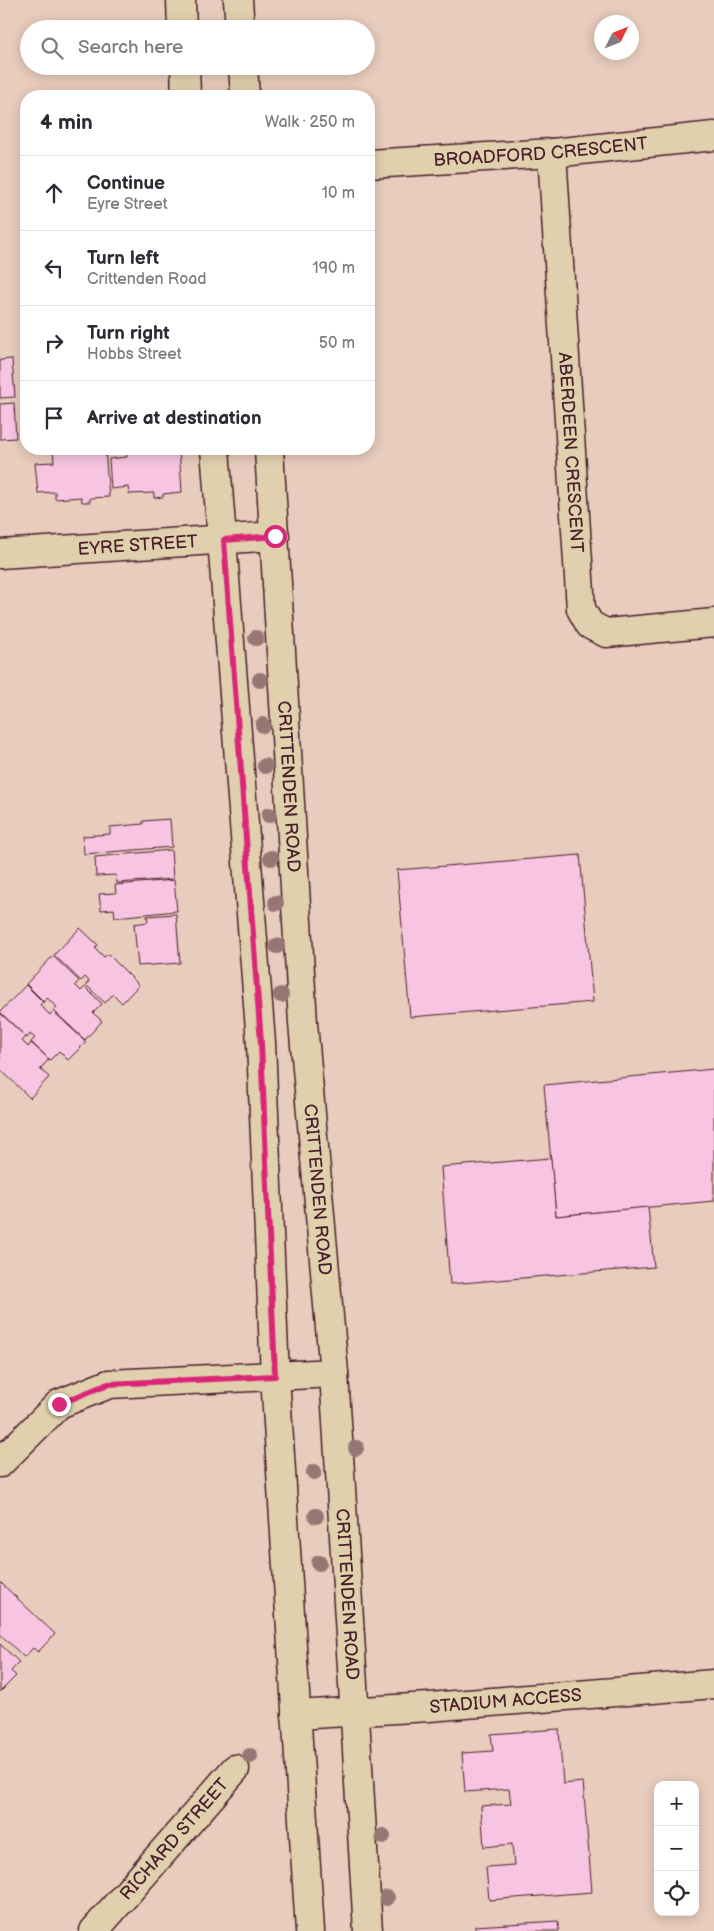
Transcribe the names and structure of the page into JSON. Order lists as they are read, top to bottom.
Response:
{
  "streets": {
    "main road": [
      "BROADFORD CRESCENT",
      "ABERDEEN CRESCENT",
      "EYRE STREET",
      "CRITTENDEN ROAD",
      "STADIUM ACCESS",
      "RICHARD STREET"
    ]
  },
  "crossings": [
    ["BROADFORD CRESCENT", "ABERDEEN CRESCENT"],
    ["EYRE STREET", "CRITTENDEN ROAD"],
    ["CRITTENDEN ROAD", "STADIUM ACCESS"]
  ],
  "north": "top right",
  "page": {
    "search": "Search here",
    "heading": ["4 min", "Walk · 250 m"],
    "list": [
      ["Continue", "Eyre Street", "10 m"],
      ["Turn left", "Crittenden Road", "190 m"],
      ["Turn right", "Hobbs Street", "50 m"],
      "Arrive at destination"
    ],
    "map_buttons": ["+", "−"]
  }
}
